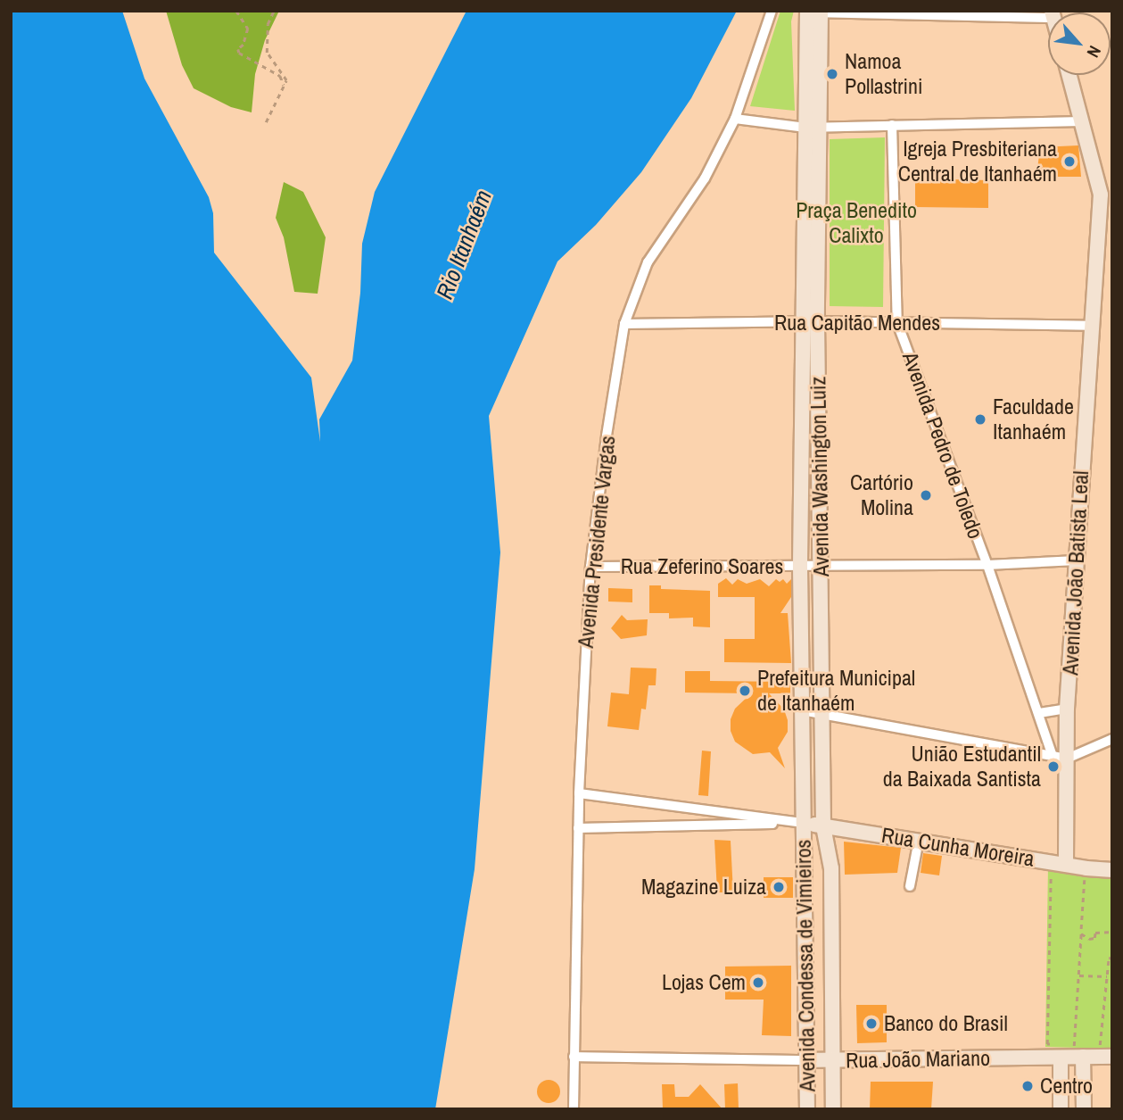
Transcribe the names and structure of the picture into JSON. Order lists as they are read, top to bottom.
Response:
{
  "streets": {
    "main road": [
      "Avenida Washington Luiz",
      "Avenida João Batista Leal",
      "Rua Cunha Moreira",
      "Avenida Condessa de Vimieiros",
      "Rua João Mariano"
    ],
    "street": [
      "Rua Capitão Mendes",
      "Avenida Pedro de Toledo",
      "Avenida Presidente Vargas",
      "Rua Zeferino Soares"
    ]
  },
  "crossings": [
    ["Rua Capitão Mendes", "Avenida Pedro de Toledo"],
    ["Rua Capitão Mendes", "Avenida Washington Luiz"],
    ["Rua Capitão Mendes", "Avenida Presidente Vargas"],
    ["Rua Capitão Mendes", "Avenida João Batista Leal"],
    ["Avenida Pedro de Toledo", "Rua Zeferino Soares"],
    ["Avenida Washington Luiz", "Rua Zeferino Soares"],
    ["Avenida Washington Luiz", "Rua Cunha Moreira"],
    ["Avenida Washington Luiz", "Avenida Condessa de Vimieiros"],
    ["Avenida Presidente Vargas", "Rua Zeferino Soares"],
    ["Avenida Presidente Vargas", "Rua João Mariano"],
    ["Rua Zeferino Soares", "Avenida João Batista Leal"],
    ["Avenida João Batista Leal", "Rua Cunha Moreira"],
    ["Rua Cunha Moreira", "Avenida Condessa de Vimieiros"],
    ["Avenida Condessa de Vimieiros", "Rua João Mariano"]
  ],
  "water": ["Rio Itanhaém"],
  "parks": ["Praça Benedito Calixto"],
  "places": [
    "Namoa Pollastrini",
    "Igreja Presbiteriana Central de Itanhaém",
    "Faculdade Itanhaém",
    "Cartório Molina",
    "Prefeitura Municipal de Itanhaém",
    "União Estudantil da Baixada Santista",
    "Magazine Luiza",
    "Lojas Cem",
    "Banco do Brasil",
    "Centro"
  ],
  "north": "bottom right"
}
